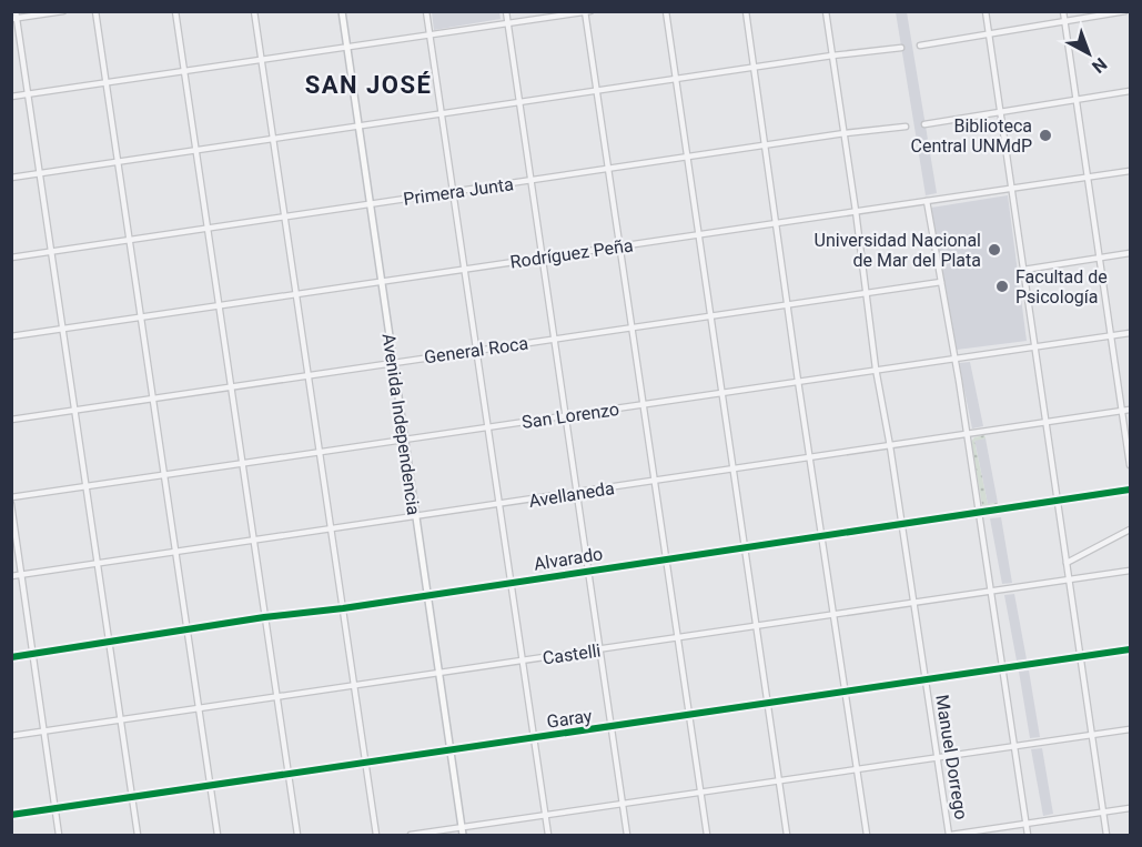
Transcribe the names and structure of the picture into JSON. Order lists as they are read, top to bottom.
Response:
{
  "streets": {
    "main road": ["Avenida Independencia"],
    "street": [
      "Primera Junta",
      "Rodríguez Peña",
      "General Roca",
      "San Lorenzo",
      "Avellaneda",
      "Alvarado",
      "Castelli",
      "Garay",
      "Manuel Dorrego"
    ]
  },
  "crossings": [
    ["Primera Junta", "Avenida Independencia"],
    ["Primera Junta", "Manuel Dorrego"],
    ["Rodríguez Peña", "Avenida Independencia"],
    ["Rodríguez Peña", "Manuel Dorrego"],
    ["General Roca", "Avenida Independencia"],
    ["General Roca", "Manuel Dorrego"],
    ["San Lorenzo", "Avenida Independencia"],
    ["San Lorenzo", "Manuel Dorrego"],
    ["Avenida Independencia", "Avellaneda"],
    ["Avenida Independencia", "Alvarado"],
    ["Avenida Independencia", "Castelli"],
    ["Avenida Independencia", "Garay"],
    ["Avellaneda", "Manuel Dorrego"],
    ["Alvarado", "Manuel Dorrego"],
    ["Castelli", "Manuel Dorrego"],
    ["Garay", "Manuel Dorrego"]
  ],
  "districts": ["SAN JOSÉ"],
  "places": ["Biblioteca Central UNMdP", "Universidad Nacional de Mar del Plata", "Facultad de Psicología"],
  "north": "bottom right"
}
